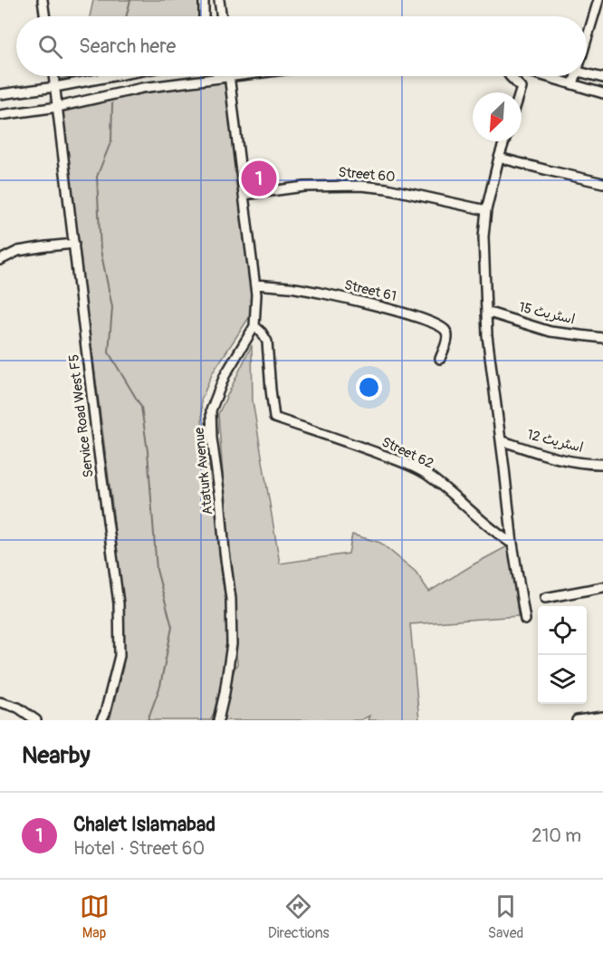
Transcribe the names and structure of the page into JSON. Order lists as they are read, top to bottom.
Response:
{
  "streets": {
    "street": [
      "Street 60",
      "Street 61",
      "اسٹریٹ 15",
      "Service Road West F5",
      "اسٹریٹ 12",
      "Street 62",
      "Ataturk Avenue"
    ]
  },
  "crossings": [
    ["Street 60", "Ataturk Avenue"],
    ["Street 61", "Ataturk Avenue"],
    ["Street 62", "Ataturk Avenue"]
  ],
  "north": "bottom left",
  "page": {
    "search": "Search here",
    "pins": "1",
    "heading": "Nearby",
    "list": [
      {
        "mark": "1",
        "name": "Chalet Islamabad",
        "note": "Hotel · Street 60",
        "value": "210 m"
      }
    ],
    "nav": ["Map", "Directions", "Saved"]
  }
}
